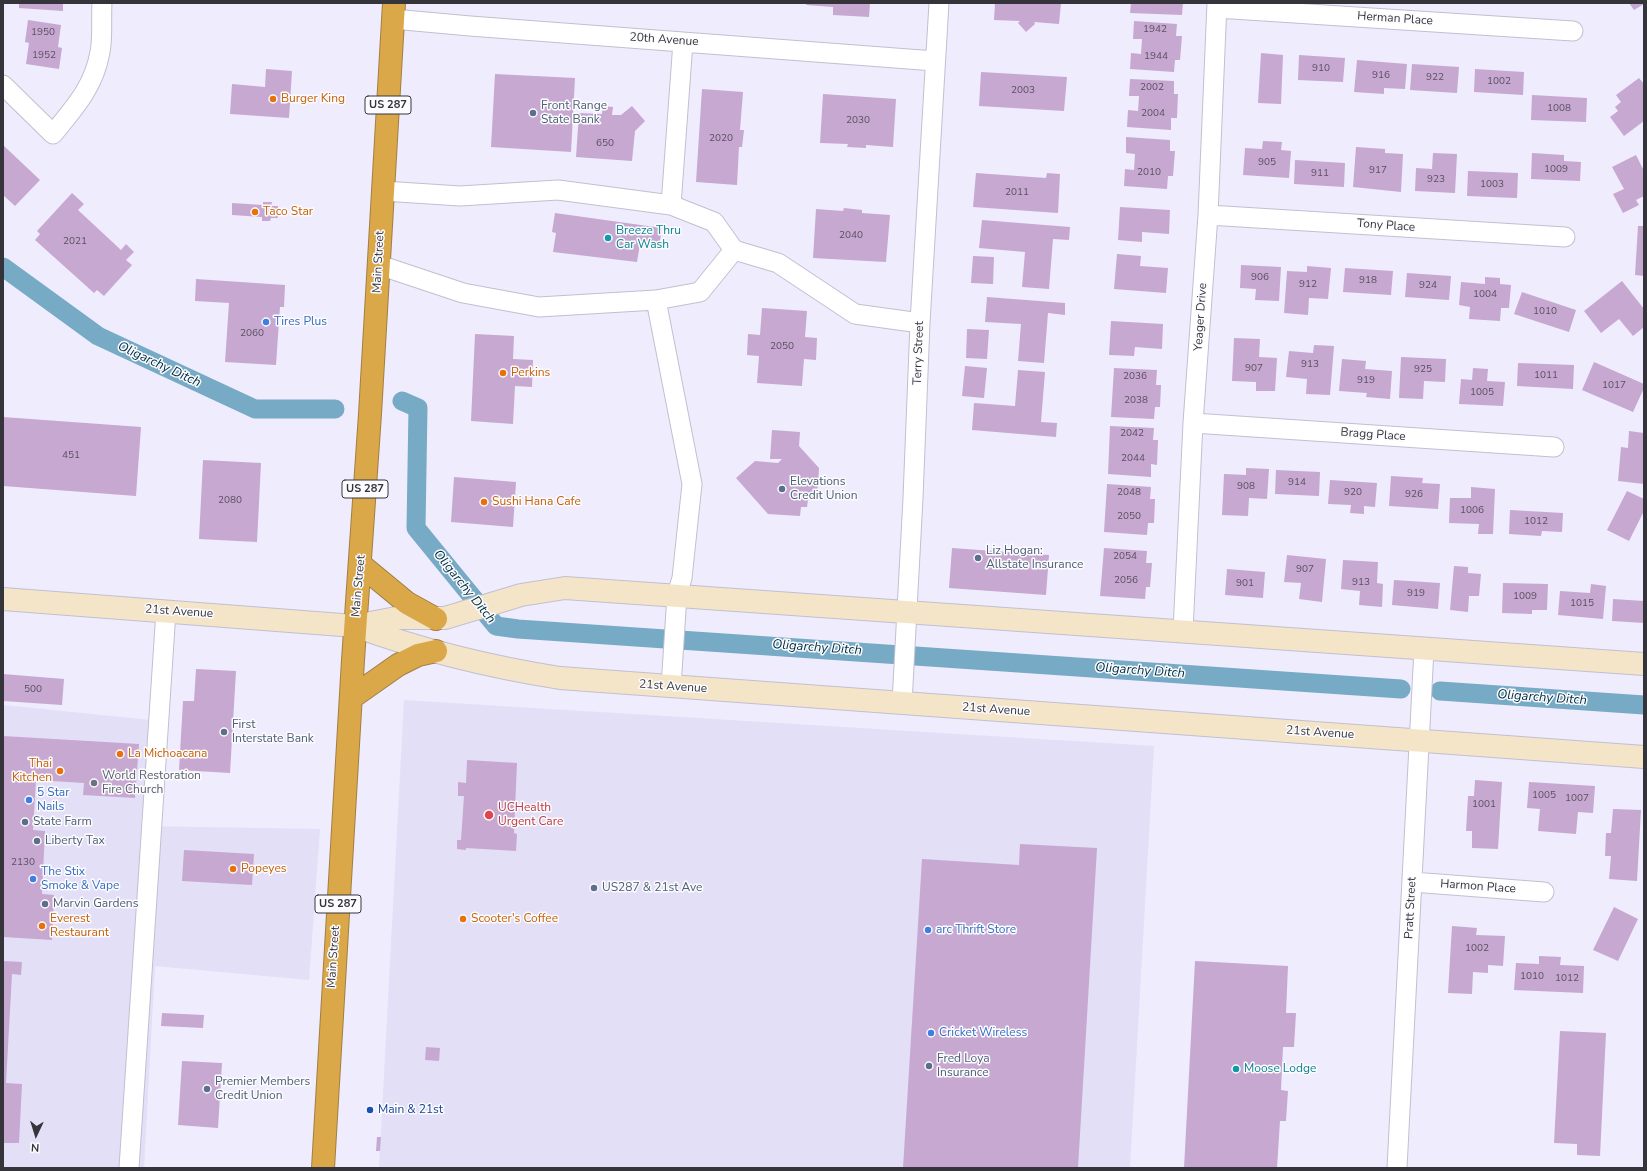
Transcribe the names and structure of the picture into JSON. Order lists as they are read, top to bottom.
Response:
{
  "streets": {
    "highway": ["US 287", "Main Street"],
    "street": [
      "Herman Place",
      "20th Avenue",
      "Tony Place",
      "Yeager Drive",
      "Terry Street",
      "Bragg Place",
      "21st Avenue",
      "Harmon Place",
      "Pratt Street"
    ]
  },
  "crossings": [
    ["Herman Place", "Yeager Drive"],
    ["20th Avenue", "Main Street"],
    ["20th Avenue", "Terry Street"],
    ["Tony Place", "Yeager Drive"],
    ["Main Street", "21st Avenue"],
    ["Yeager Drive", "Bragg Place"],
    ["Yeager Drive", "21st Avenue"],
    ["Terry Street", "21st Avenue"],
    ["21st Avenue", "Pratt Street"],
    ["Harmon Place", "Pratt Street"]
  ],
  "water": ["Oligarchy Ditch"],
  "places": [
    "Burger King",
    "Front Range State Bank",
    "Taco Star",
    "Breeze Thru Car Wash",
    "Tires Plus",
    "Perkins",
    "Elevations Credit Union",
    "Sushi Hana Cafe",
    "Liz Hogan: Allstate Insurance",
    "First Interstate Bank",
    "La Michoacana",
    "Thai Kitchen",
    "World Restoration Fire Church",
    "5 Star Nails",
    "UCHealth Urgent Care",
    "State Farm",
    "Liberty Tax",
    "Popeyes",
    "The Stix Smoke & Vape",
    "US287 & 21st Ave",
    "Marvin Gardens",
    "Scooter's Coffee",
    "Everest Restaurant",
    "arc Thrift Store",
    "Cricket Wireless",
    "Fred Loya Insurance",
    "Moose Lodge",
    "Premier Members Credit Union",
    "Main & 21st"
  ],
  "house_numbers": [
    "1942",
    "1950",
    "1952",
    "1944",
    "910",
    "916",
    "922",
    "1002",
    "2002",
    "2003",
    "1008",
    "2004",
    "2030",
    "2020",
    "650",
    "905",
    "1009",
    "917",
    "2010",
    "911",
    "923",
    "1003",
    "2011",
    "2040",
    "2021",
    "906",
    "918",
    "912",
    "924",
    "1004",
    "1010",
    "2060",
    "2050",
    "913",
    "907",
    "925",
    "1011",
    "2036",
    "919",
    "1017",
    "1005",
    "2038",
    "2042",
    "451",
    "2044",
    "914",
    "908",
    "2048",
    "920",
    "926",
    "2080",
    "1006",
    "2050",
    "1012",
    "2054",
    "907",
    "2056",
    "913",
    "901",
    "919",
    "1009",
    "1015",
    "500",
    "1005",
    "1007",
    "1001",
    "2130",
    "1002",
    "1010",
    "1012"
  ],
  "north": "bottom"
}
